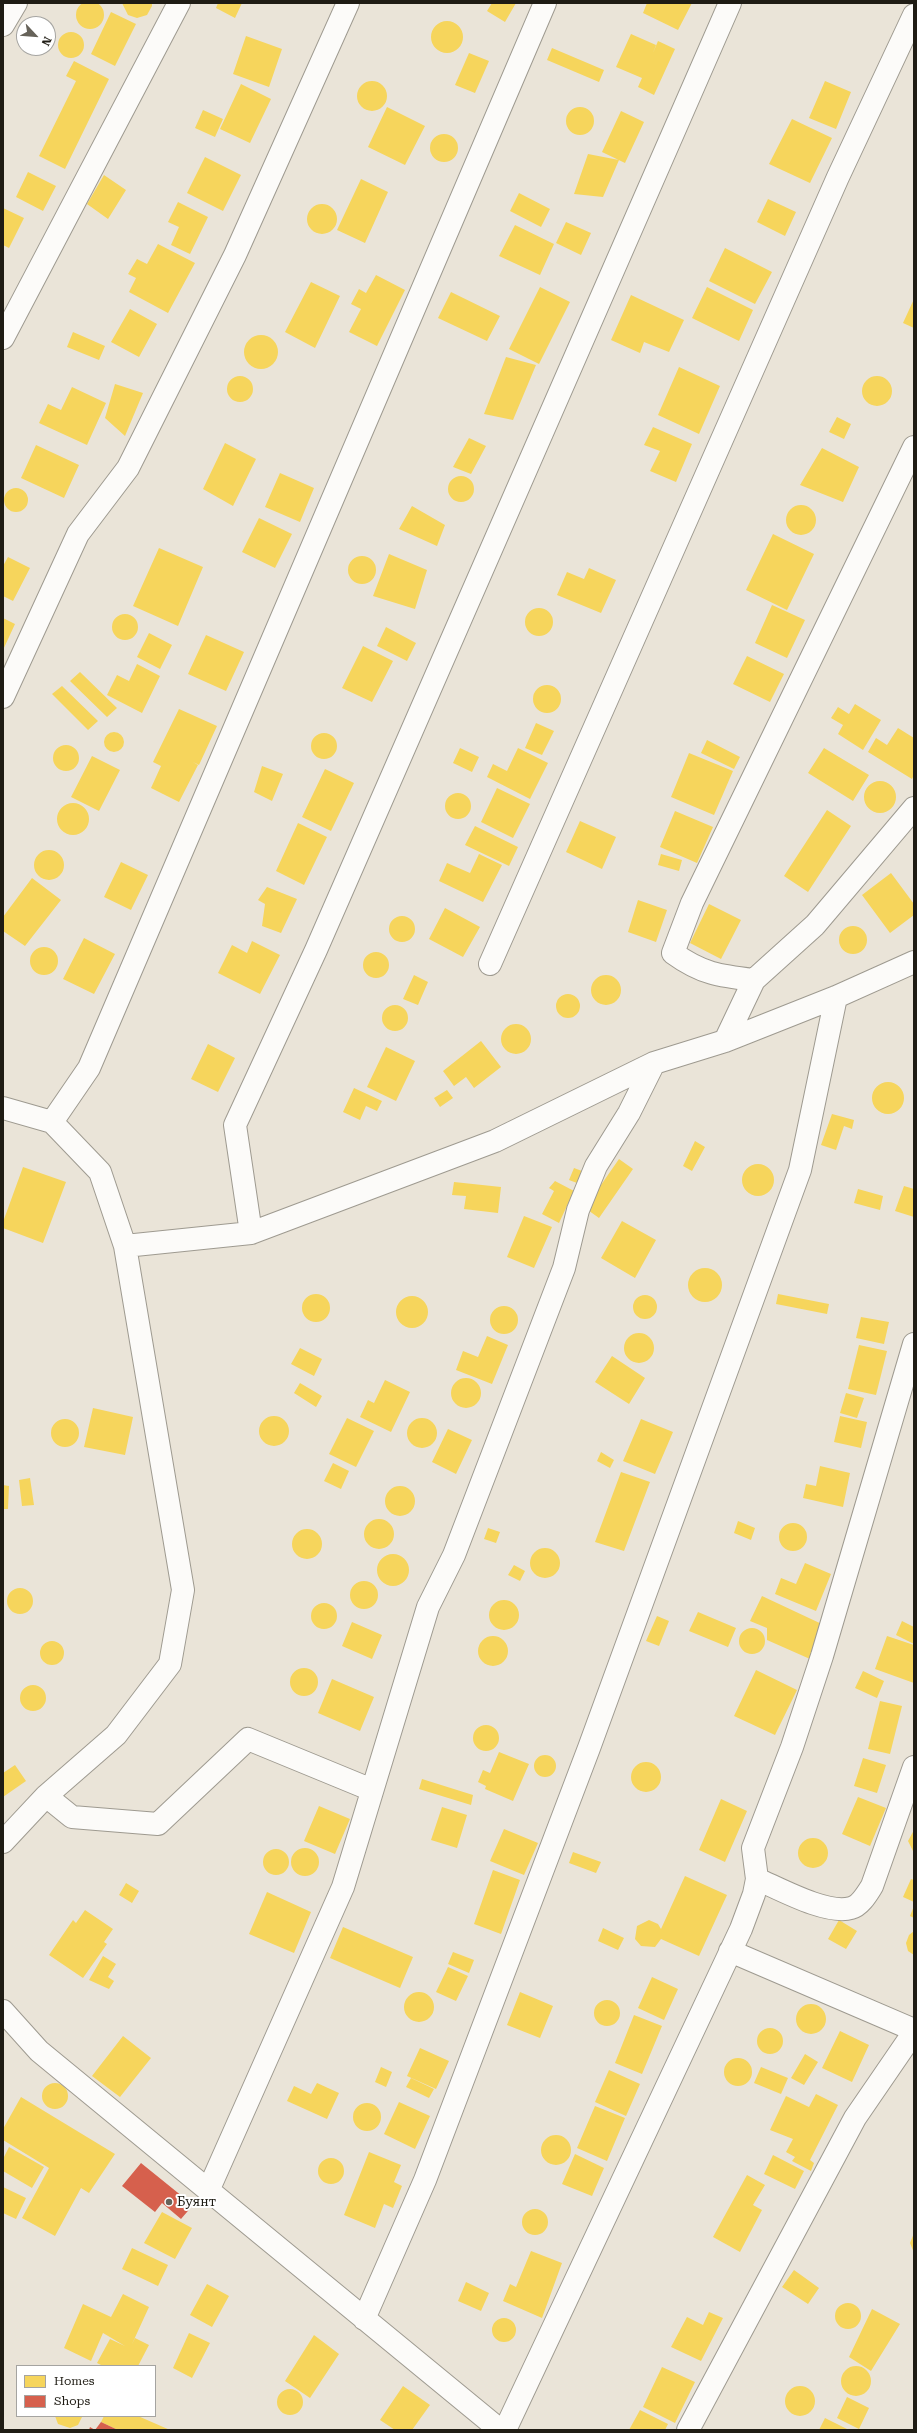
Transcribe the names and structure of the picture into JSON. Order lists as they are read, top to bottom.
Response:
{
  "places": ["Буянт"],
  "legend": ["Homes", "Shops"],
  "north": "bottom right"
}
